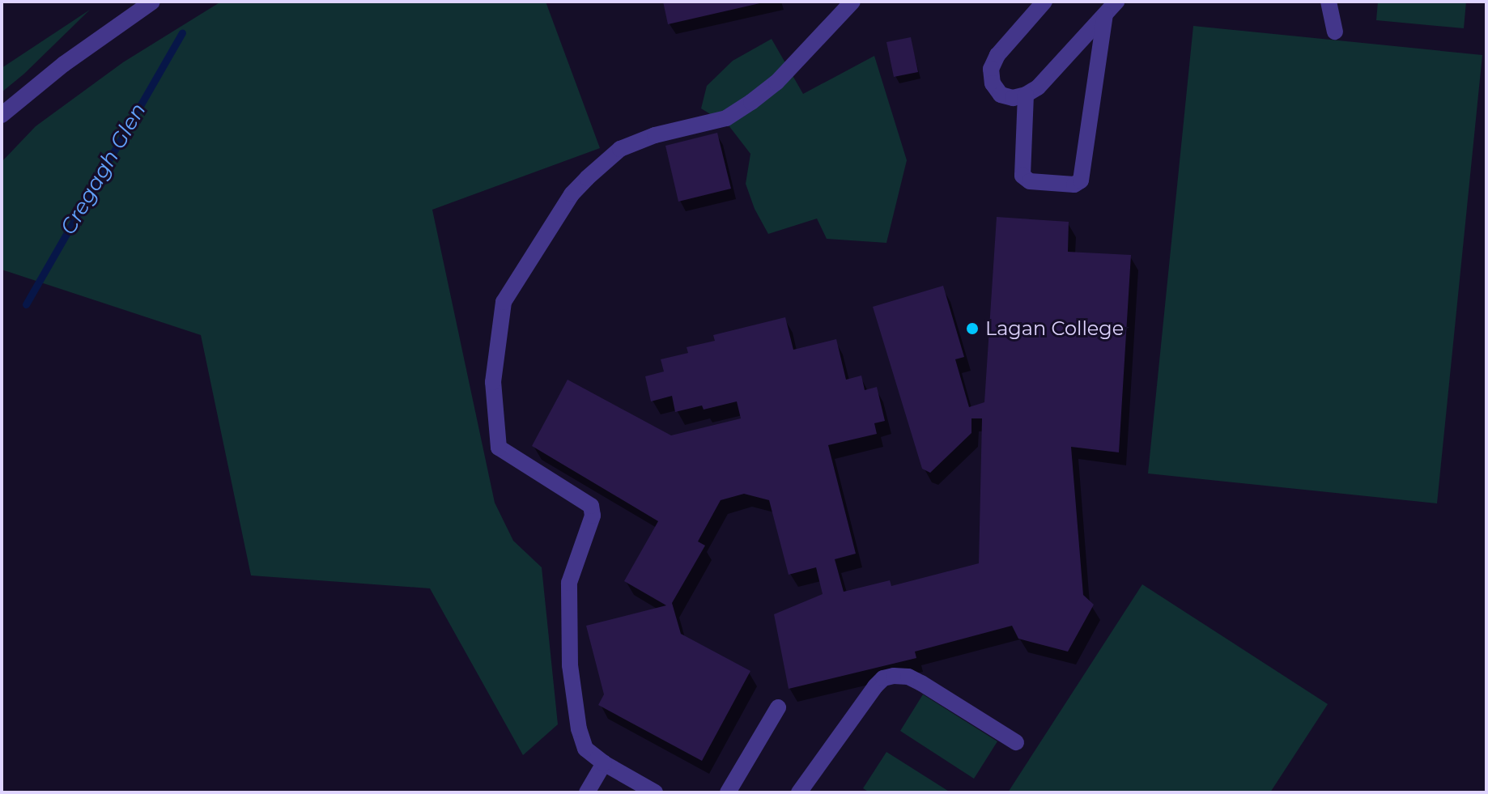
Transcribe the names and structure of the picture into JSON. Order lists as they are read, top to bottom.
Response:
{
  "water": ["Cregagh Glen"],
  "places": ["Lagan College"]
}
